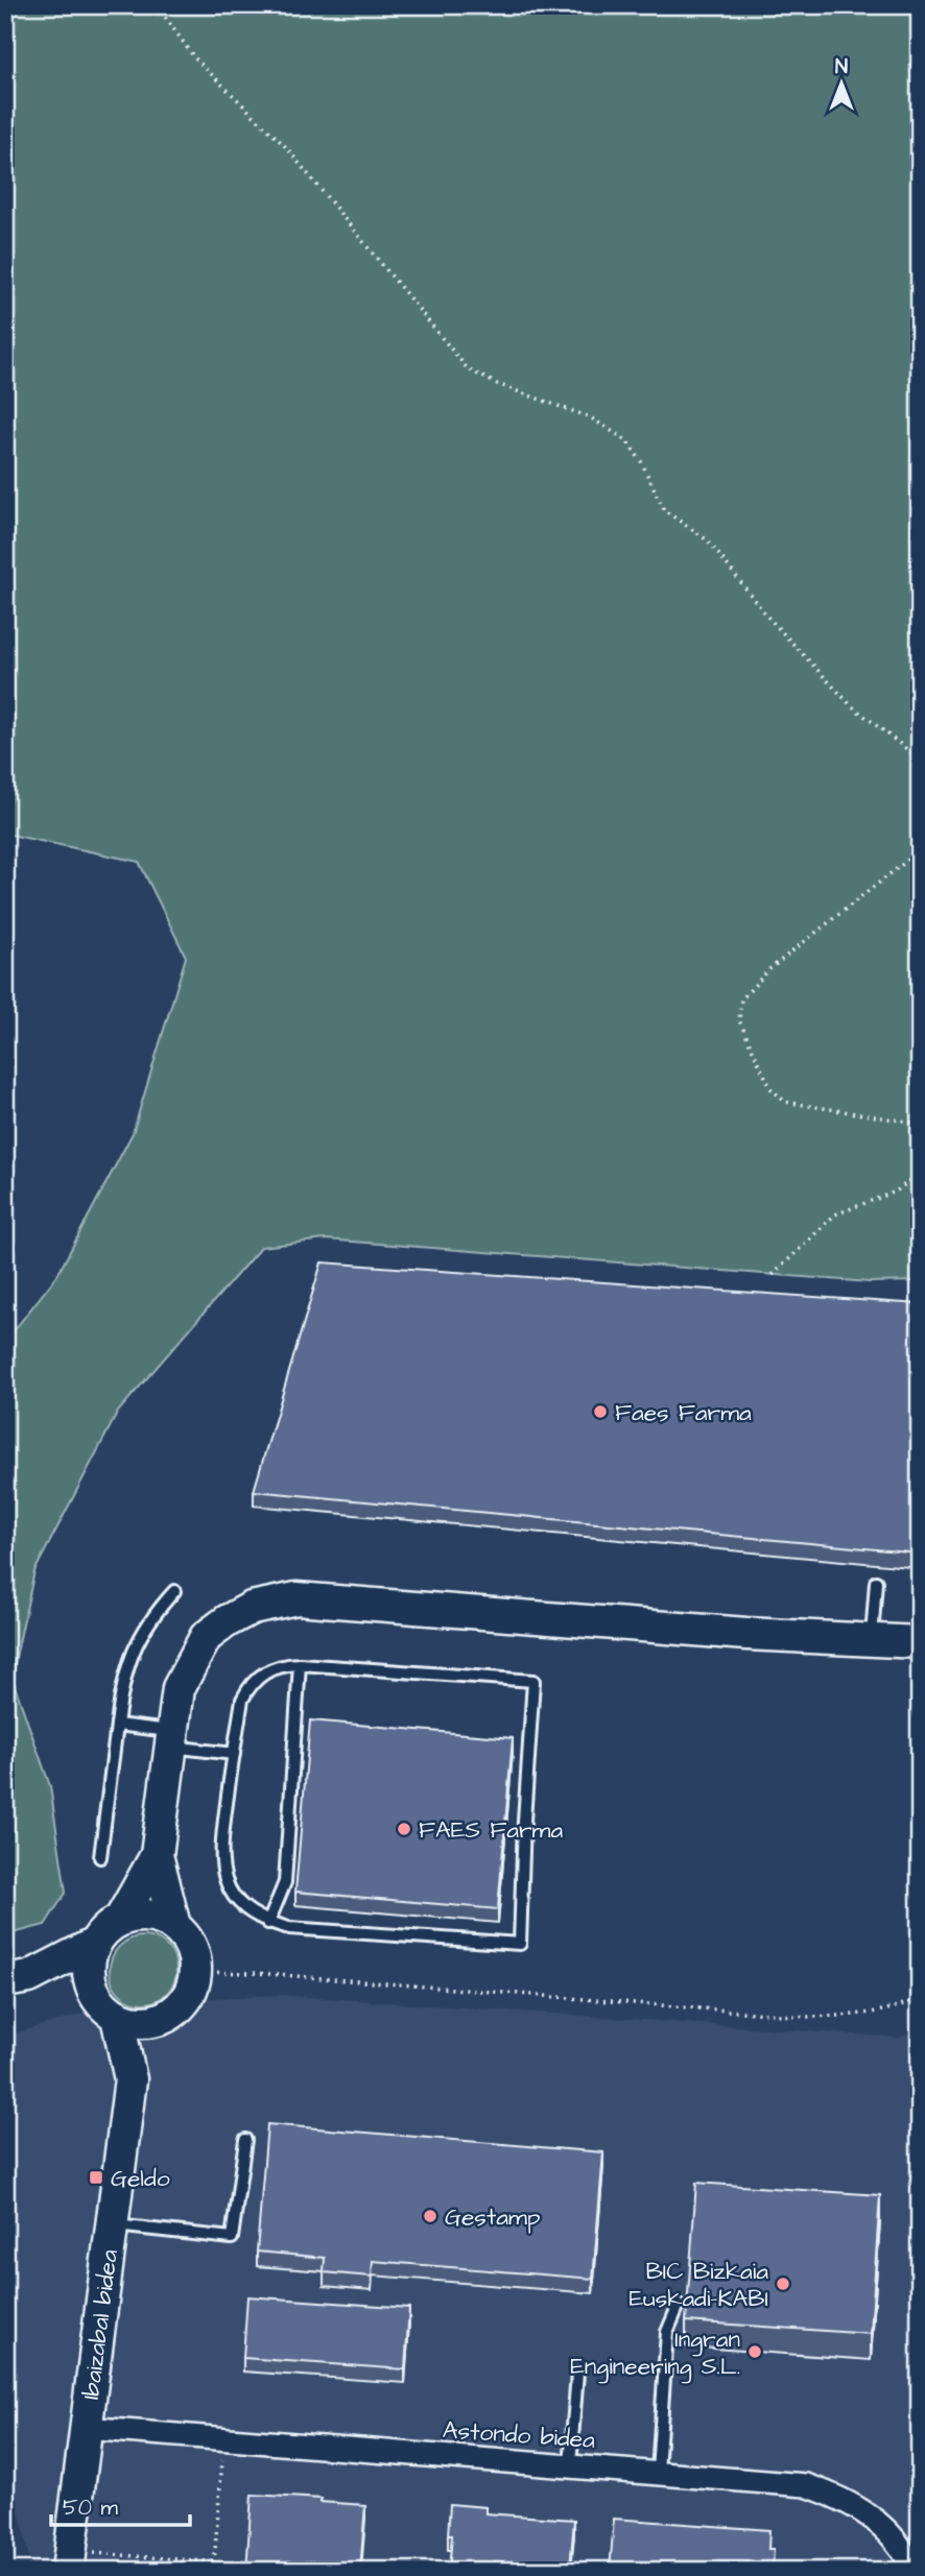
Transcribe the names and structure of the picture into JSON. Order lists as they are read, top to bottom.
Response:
{
  "streets": {
    "street": ["Ibaizabal bidea", "Astondo bidea"]
  },
  "crossings": [
    ["Ibaizabal bidea", "Astondo bidea"]
  ],
  "places": {
    "other": [
      "Faes Farma",
      "FAES Farma",
      "Gestamp",
      "BIC Bizkaia Euskadi-KABI",
      "Ingran Engineering S.L."
    ],
    "transit": ["Geldo"]
  },
  "scale_bar": "50 m",
  "north": "top"
}
